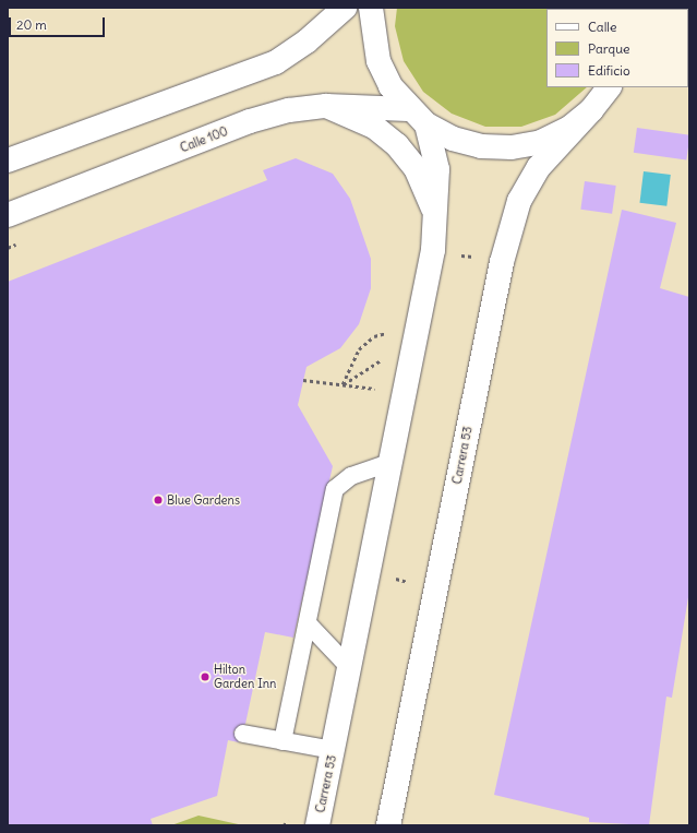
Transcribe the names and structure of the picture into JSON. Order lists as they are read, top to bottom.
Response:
{
  "streets": {
    "main road": ["Calle 100", "Carrera 53"]
  },
  "crossings": [
    ["Calle 100", "Carrera 53"]
  ],
  "places": ["Blue Gardens", "Hilton Garden Inn"],
  "legend": ["Calle", "Parque", "Edificio"],
  "scale_bar": "20 m"
}
